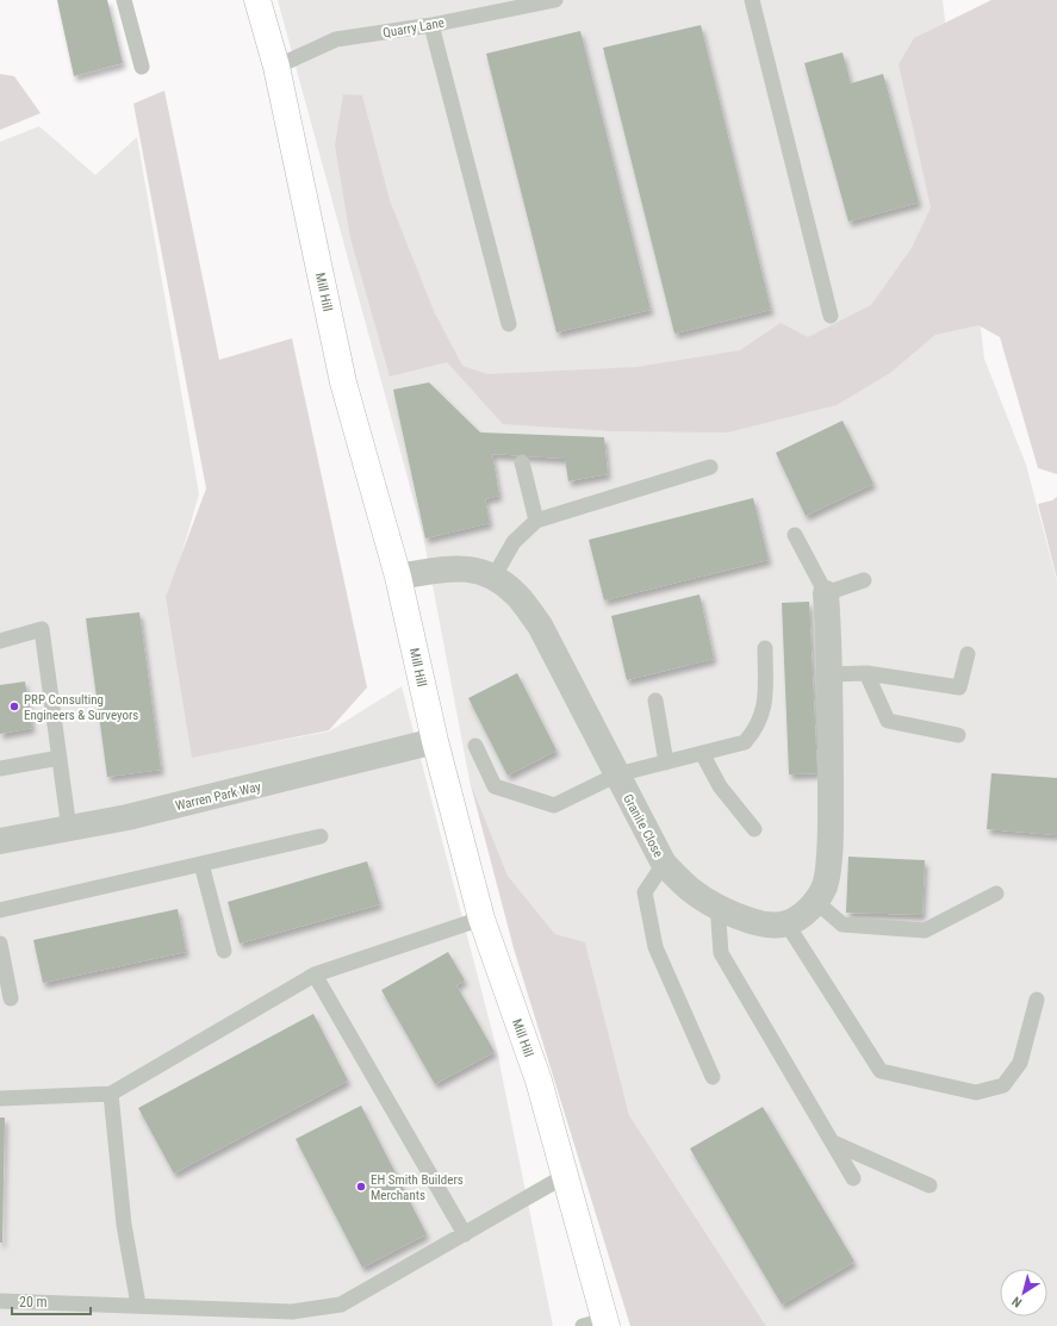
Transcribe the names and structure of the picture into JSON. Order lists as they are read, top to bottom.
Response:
{
  "streets": {
    "main road": ["Mill Hill"],
    "street": ["Warren Park Way", "Granite Close"],
    "lane": ["Quarry Lane"]
  },
  "crossings": [
    ["Quarry Lane", "Mill Hill"],
    ["Mill Hill", "Warren Park Way"],
    ["Mill Hill", "Granite Close"]
  ],
  "places": ["PRP Consulting Engineers & Surveyors", "EH Smith Builders Merchants"],
  "scale_bar": "20 m",
  "north": "bottom left"
}
